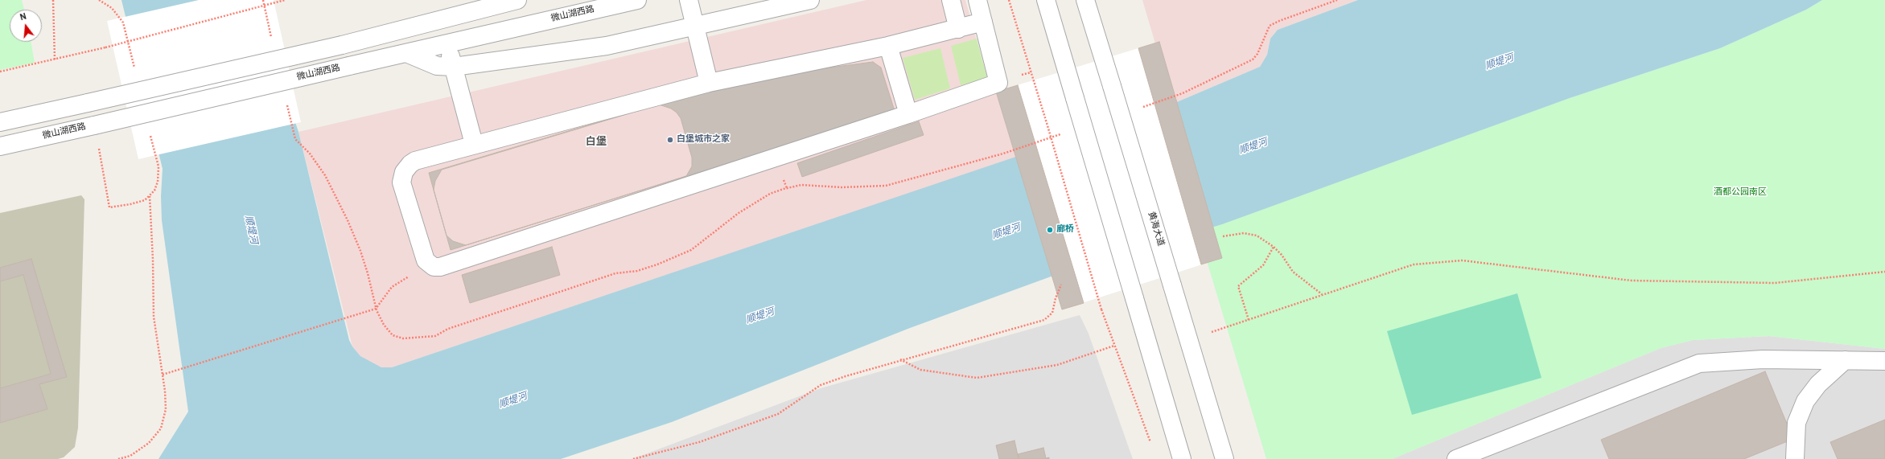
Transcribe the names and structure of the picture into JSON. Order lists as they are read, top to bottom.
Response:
{
  "streets": {
    "street": ["微山湖西路", "黄海大道"]
  },
  "districts": ["白堡"],
  "water": ["顺堤河"],
  "parks": ["酒都公园南区"],
  "places": ["白堡城市之家", "廊桥"],
  "north": "top"
}
